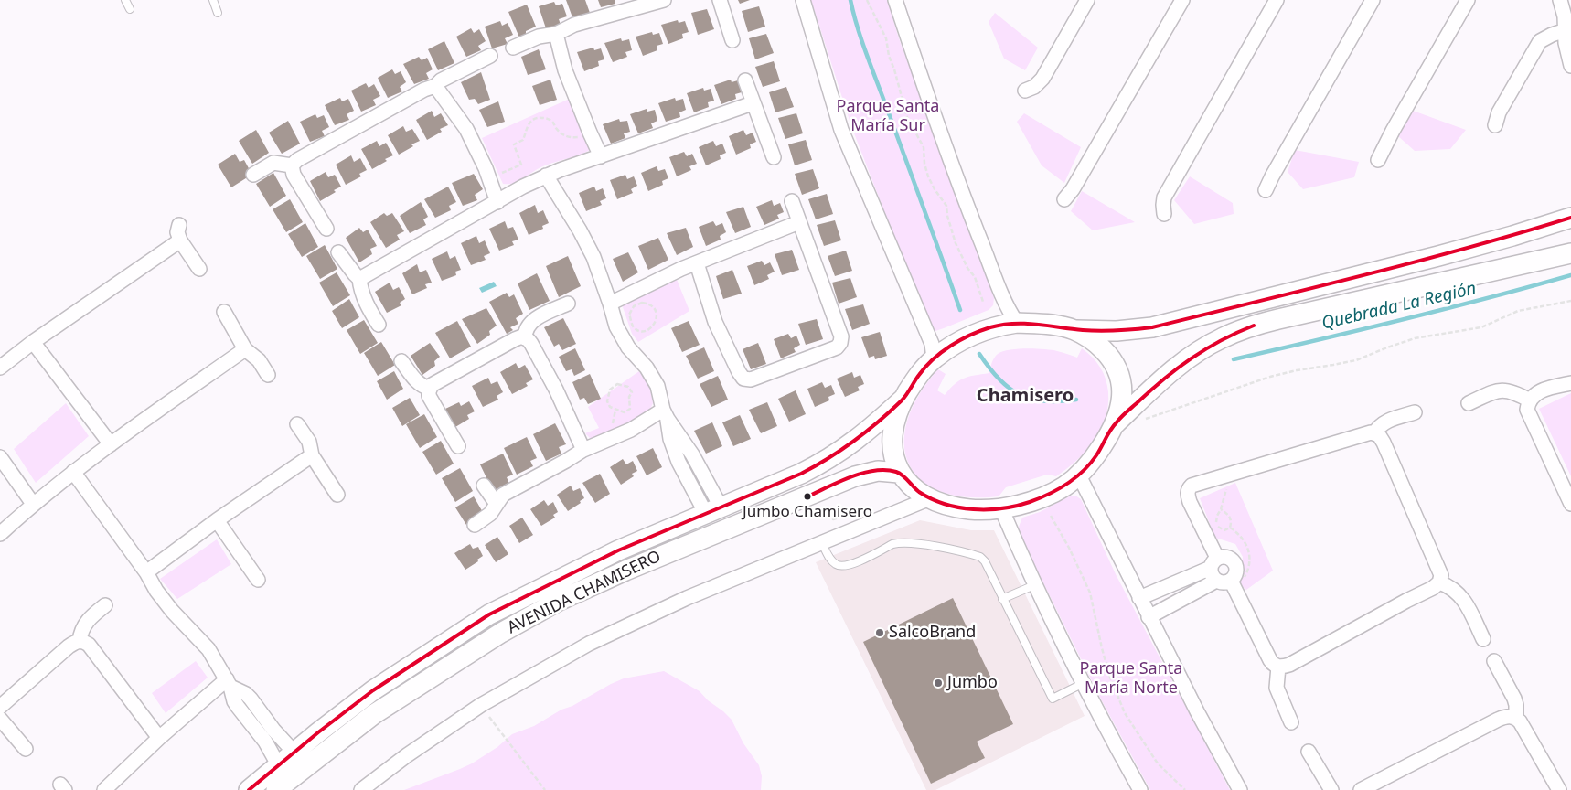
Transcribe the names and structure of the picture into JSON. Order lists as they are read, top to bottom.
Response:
{
  "streets": {
    "street": ["AVENIDA CHAMISERO"]
  },
  "districts": ["Chamisero"],
  "water": ["Quebrada La Región"],
  "parks": ["Parque Santa María Sur", "Parque Santa María Norte"],
  "places": ["Jumbo Chamisero", "SalcoBrand", "Jumbo"]
}
